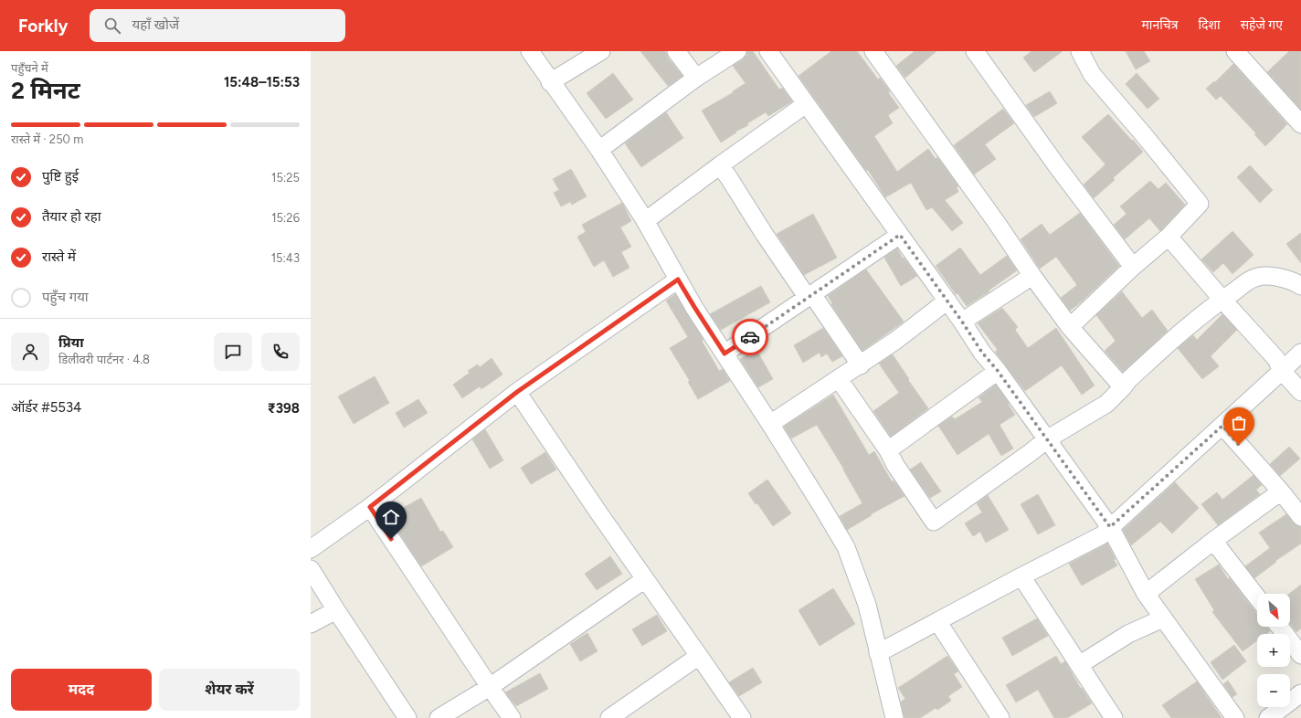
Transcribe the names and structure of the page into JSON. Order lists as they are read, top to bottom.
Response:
{
  "north": "bottom right",
  "page": {
    "header": "Forkly",
    "search": "यहाँ खोजें",
    "nav": ["मानचित्र", "दिशा", "सहेजे गए"],
    "heading": ["2 मिनट", "पहुँचने में", "15:48–15:53"],
    "panel": [
      "प्रिया",
      "डिलीवरी पार्टनर · 4.8",
      "ऑर्डर #5534",
      "₹398"
    ],
    "bar": "रास्ते में · 250 m",
    "list": [
      ["पुष्टि हुई", "15:25"],
      ["तैयार हो रहा", "15:26"],
      ["रास्ते में", "15:43"],
      "पहुँच गया"
    ],
    "map_buttons": ["+", "−"],
    "buttons": ["मदद", "शेयर करें"]
  }
}
